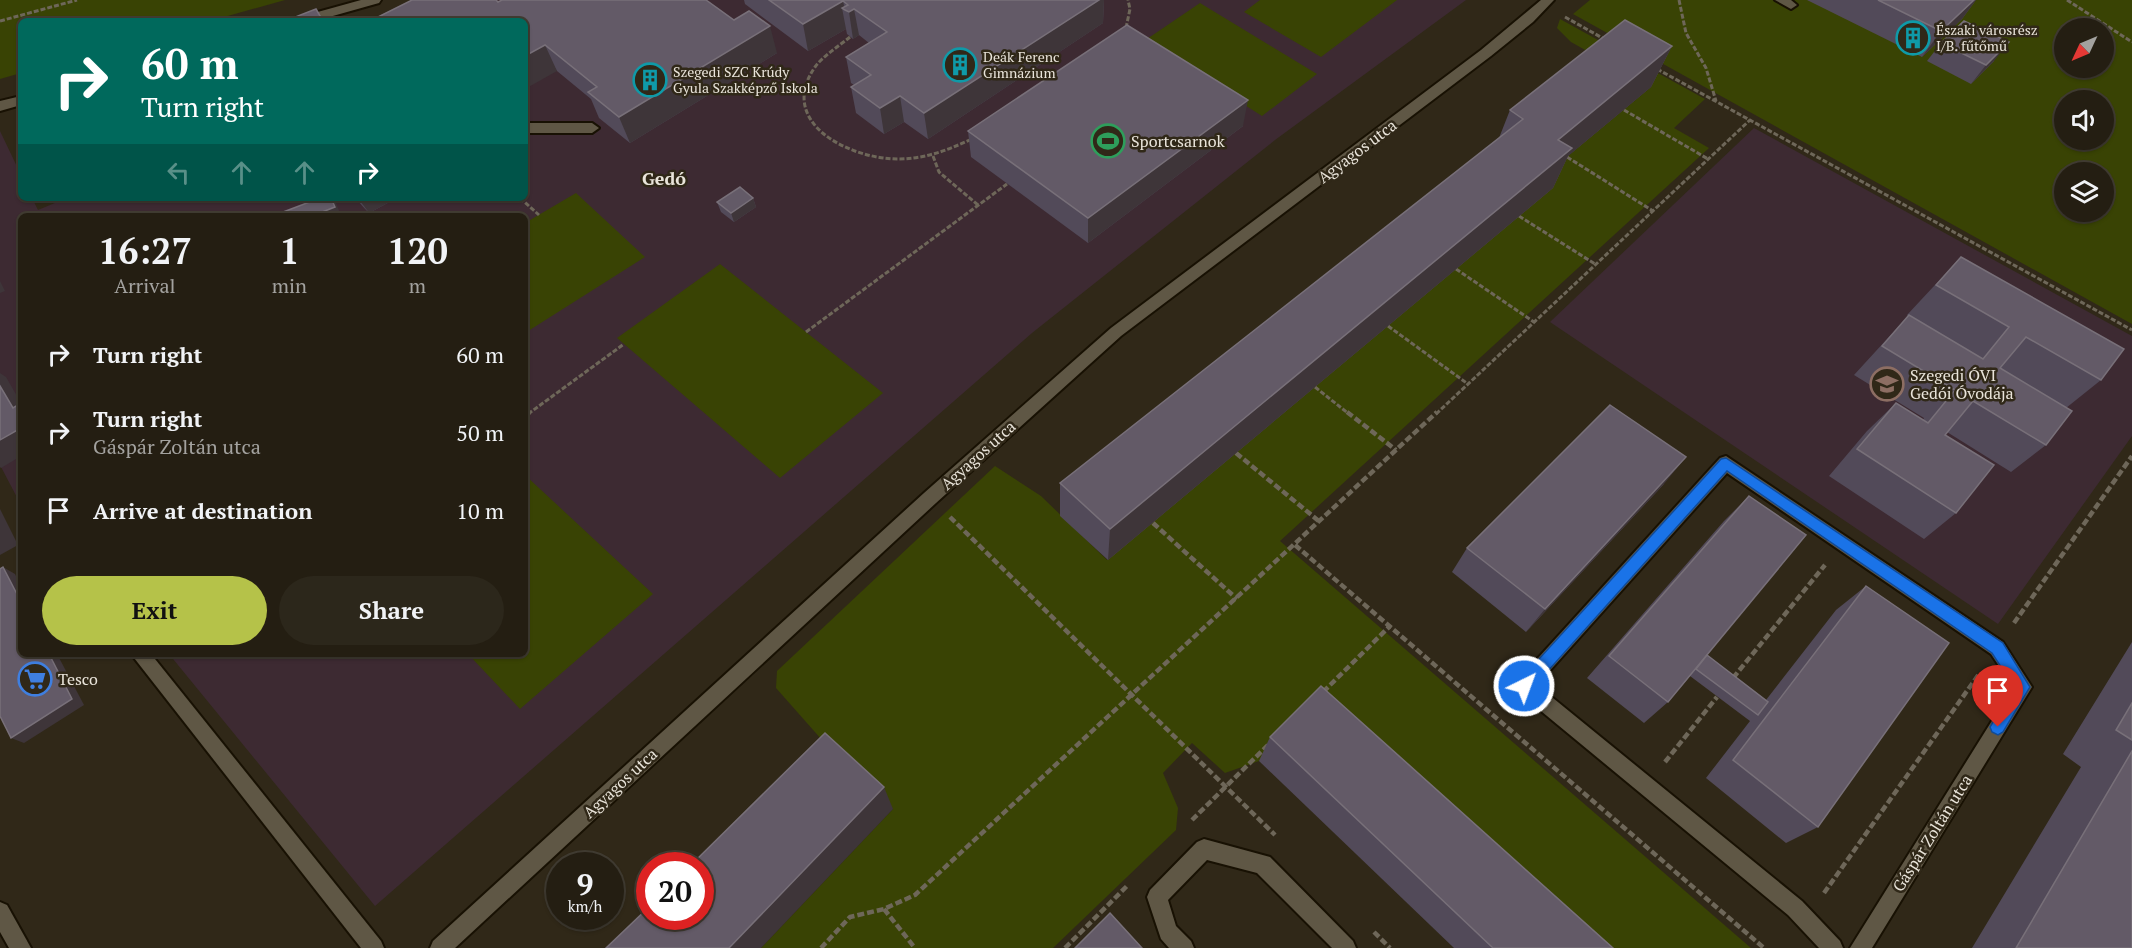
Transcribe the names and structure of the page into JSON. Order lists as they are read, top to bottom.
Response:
{
  "streets": {
    "street": ["Agyagos utca", "Gáspár Zoltán utca"]
  },
  "districts": ["Gedó"],
  "places": {
    "building": ["Északi városrész I/B. fűtőmű", "Deák Ferenc Gimnázium", "Szegedi SZC Krúdy Gyula Szakképző Iskola"],
    "sports": ["Sportcsarnok"],
    "school or university": ["Szegedi ÓVI Gedói Óvodája"],
    "supermarket": ["Tesco"]
  },
  "north": "bottom left",
  "page": {
    "turn": ["60 m", "Turn right"],
    "eta": [
      "16:27",
      "Arrival",
      "1",
      "min",
      "120",
      "m"
    ],
    "list": [
      {
        "name": "Turn right",
        "value": "60 m"
      },
      {
        "name": "Turn right",
        "note": "Gáspár Zoltán utca",
        "value": "50 m"
      },
      {
        "name": "Arrive at destination",
        "value": "10 m"
      }
    ],
    "buttons": ["Exit", "Share"],
    "speed": "9 km/h",
    "limit": "20"
  }
}
